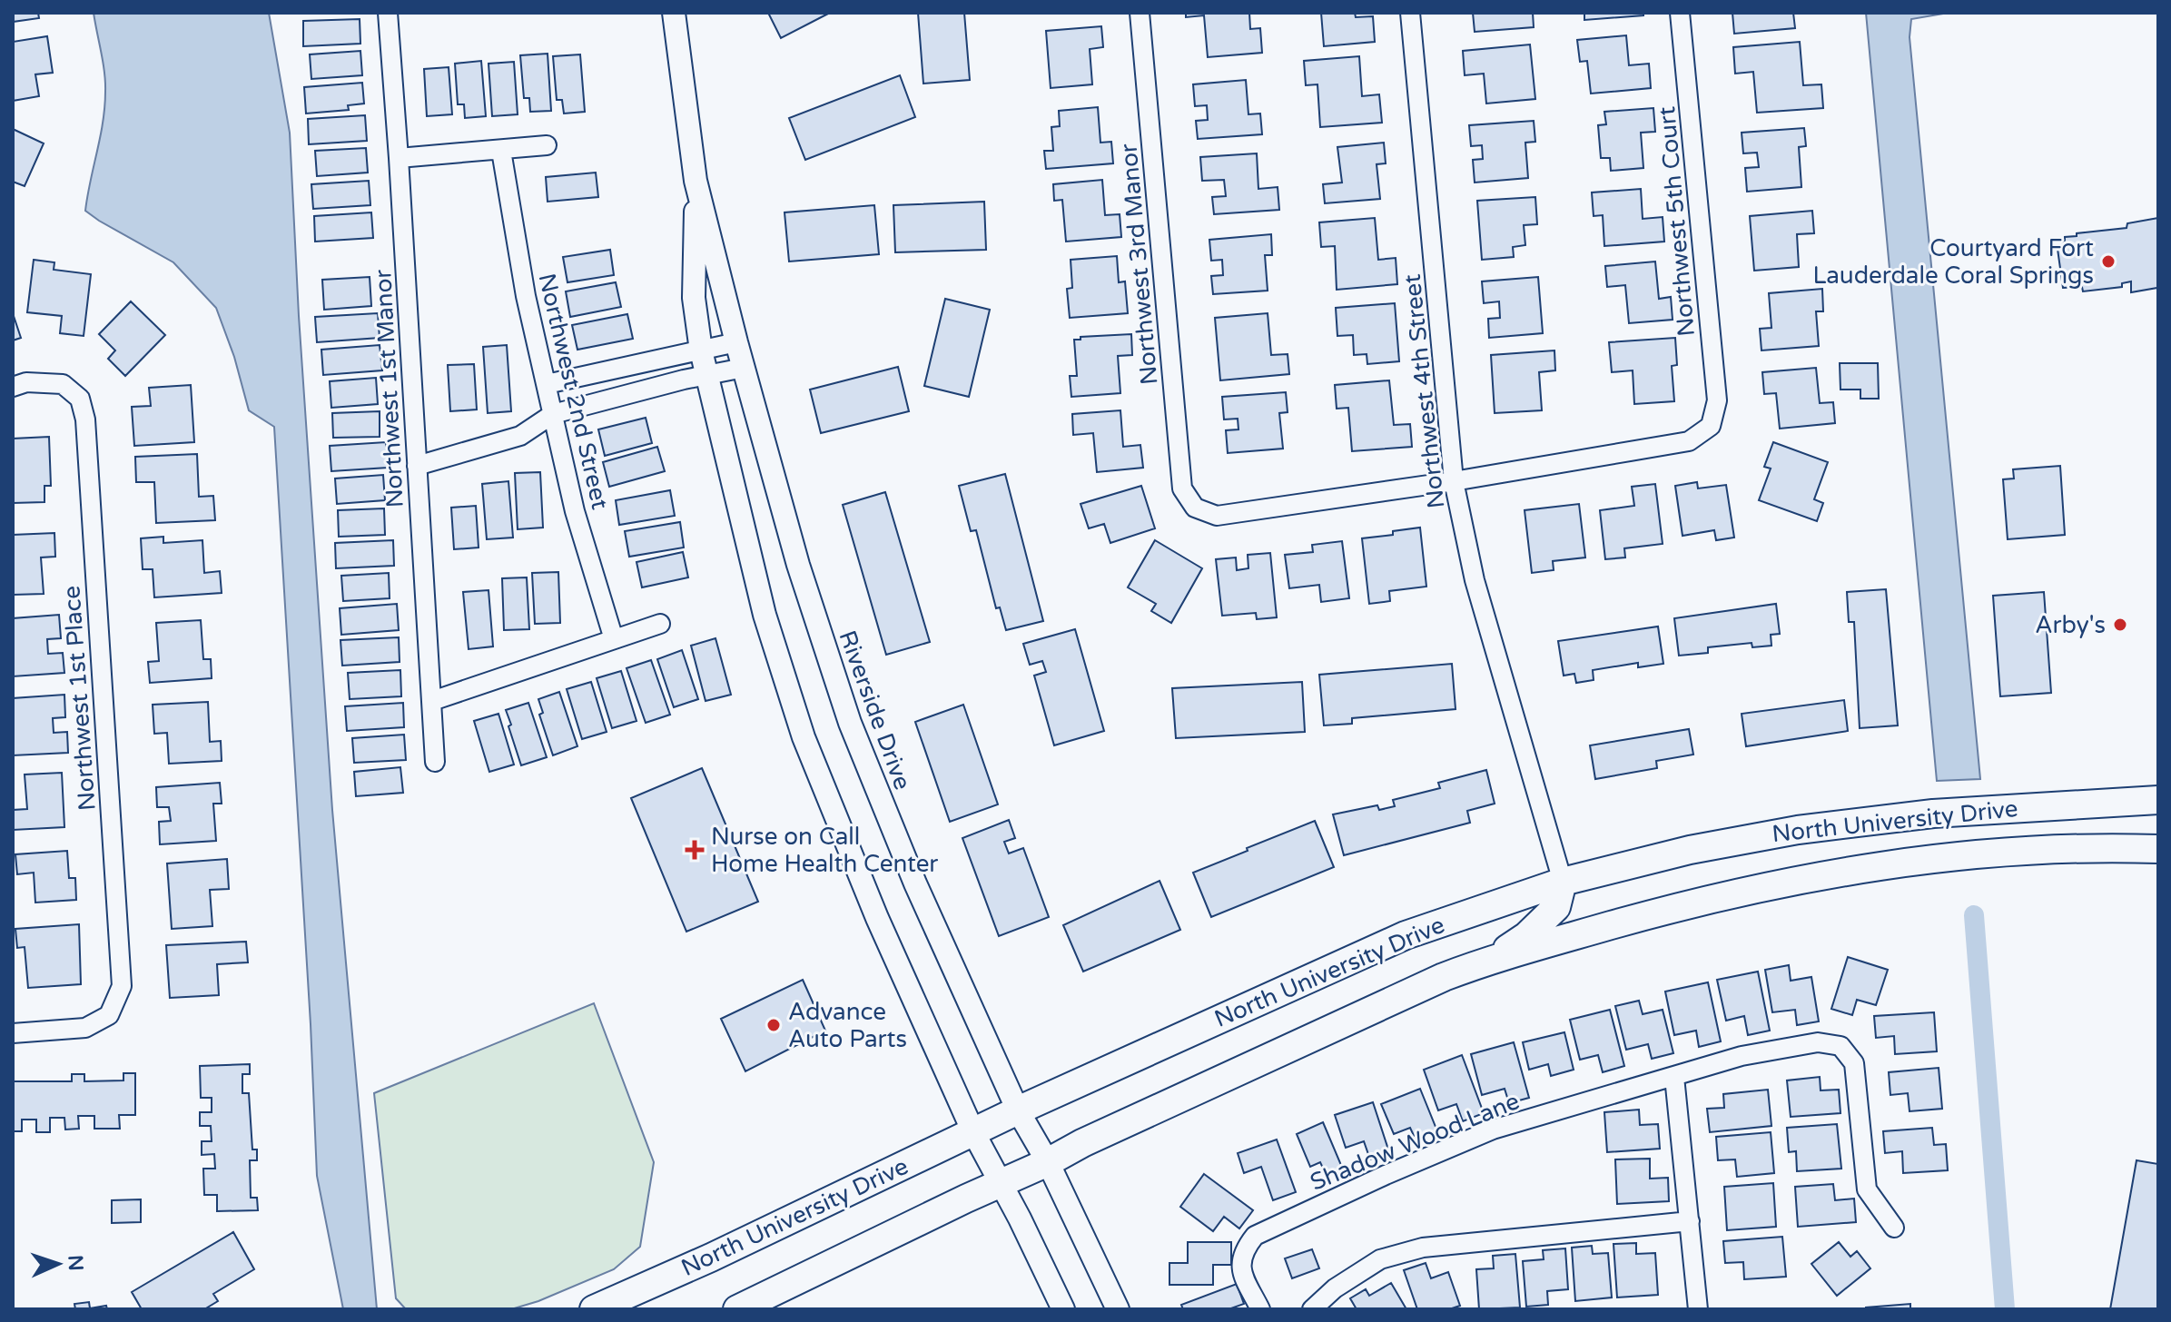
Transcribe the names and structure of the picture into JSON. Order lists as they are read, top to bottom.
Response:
{
  "streets": {
    "main road": ["North University Drive"],
    "street": [
      "Northwest 5th Court",
      "Northwest 3rd Manor",
      "Northwest 1st Manor",
      "Northwest 2nd Street",
      "Northwest 4th Street",
      "Northwest 1st Place",
      "Riverside Drive",
      "Shadow Wood Lane"
    ]
  },
  "crossings": [
    ["Northwest 5th Court", "Northwest 3rd Manor"],
    ["Northwest 5th Court", "Northwest 4th Street"],
    ["Northwest 3rd Manor", "Northwest 4th Street"],
    ["Northwest 4th Street", "North University Drive"],
    ["Riverside Drive", "North University Drive"]
  ],
  "places": {
    "other": ["Courtyard Fort Lauderdale Coral Springs", "Arby's", "Advance Auto Parts"],
    "health": ["Nurse on Call Home Health Center"]
  },
  "north": "right"
}
